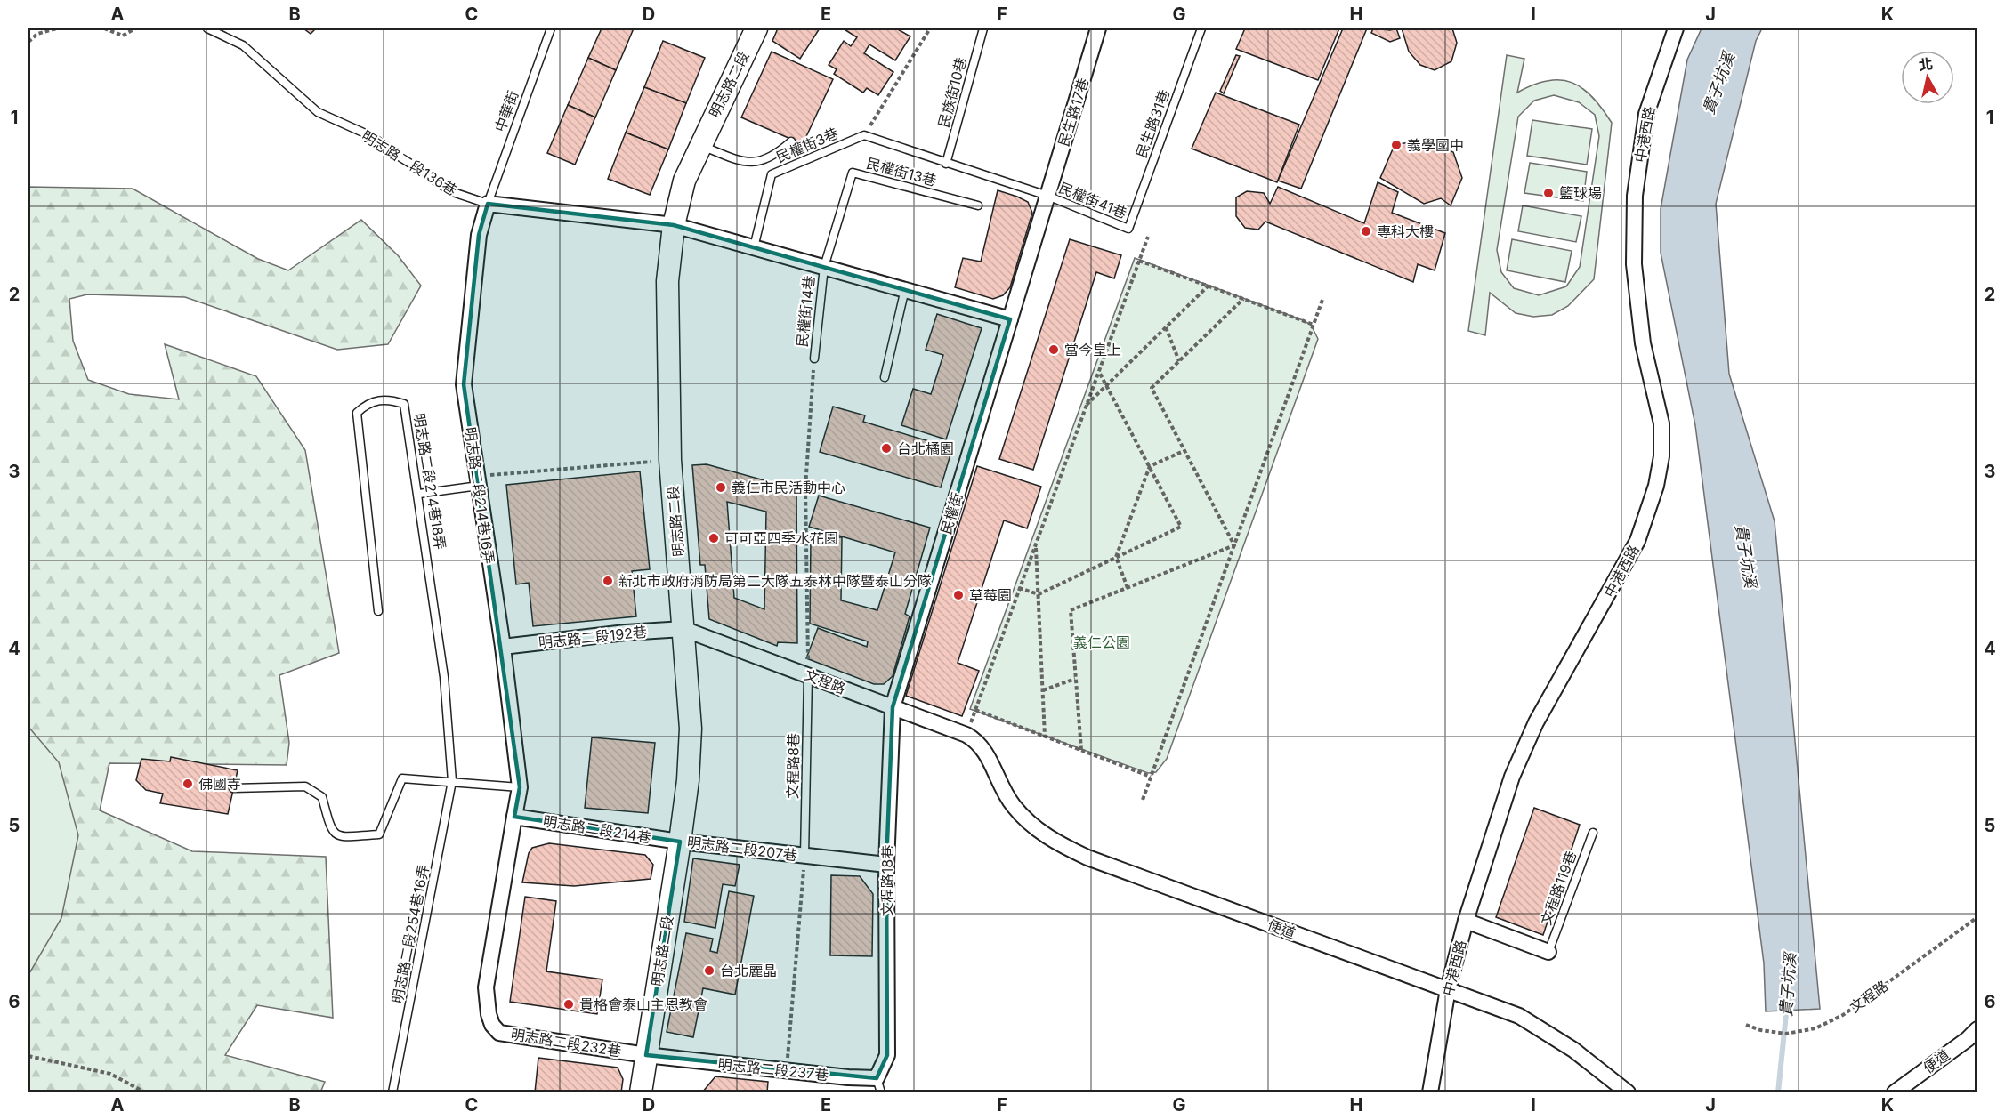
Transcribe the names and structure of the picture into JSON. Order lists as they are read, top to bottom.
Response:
{
  "streets": {
    "main road": ["明志路二段"],
    "street": [
      "民生路17巷",
      "中港西路",
      "明志路二段136巷",
      "明志路二段214巷16弄",
      "民權街",
      "明志路二段192巷",
      "文程路",
      "明志路二段214巷",
      "明志路二段207巷",
      "文程路18巷",
      "便道",
      "明志路二段232巷",
      "明志路二段237巷"
    ],
    "lane": [
      "民族街10巷",
      "中華街",
      "民生路31巷",
      "民權街3巷",
      "民權街13巷",
      "民權街41巷",
      "民權街14巷",
      "明志路二段214巷18弄",
      "文程路8巷",
      "文程路119巷",
      "明志路二段254巷16弄"
    ]
  },
  "crossings": [
    ["明志路二段", "明志路二段136巷"],
    ["明志路二段", "明志路二段192巷"],
    ["明志路二段", "文程路"],
    ["明志路二段", "明志路二段214巷"],
    ["明志路二段", "明志路二段207巷"],
    ["明志路二段", "明志路二段232巷"],
    ["明志路二段", "明志路二段237巷"],
    ["民族街10巷", "民權街41巷"],
    ["中華街", "明志路二段136巷"],
    ["中華街", "明志路二段214巷16弄"],
    ["民生路17巷", "民權街41巷"],
    ["民生路17巷", "民權街"],
    ["民生路31巷", "民權街41巷"],
    ["中港西路", "便道"],
    ["民權街3巷", "民權街41巷"],
    ["明志路二段136巷", "明志路二段214巷16弄"],
    ["民權街13巷", "民權街14巷"],
    ["民權街41巷", "民權街"],
    ["明志路二段214巷18弄", "明志路二段254巷16弄"],
    ["明志路二段214巷16弄", "明志路二段192巷"],
    ["民權街", "文程路"],
    ["民權街", "文程路18巷"],
    ["明志路二段192巷", "文程路"],
    ["文程路", "文程路8巷"],
    ["文程路", "文程路18巷"],
    ["文程路", "便道"],
    ["文程路8巷", "明志路二段207巷"],
    ["明志路二段214巷", "明志路二段207巷"],
    ["明志路二段214巷", "明志路二段232巷"],
    ["明志路二段207巷", "文程路18巷"],
    ["文程路18巷", "明志路二段237巷"],
    ["明志路二段232巷", "明志路二段237巷"]
  ],
  "water": ["貴子坑溪"],
  "parks": ["義仁公園"],
  "places": [
    "義學國中",
    "籃球場",
    "專科大樓",
    "當今皇上",
    "台北橘園",
    "義仁市民活動中心",
    "可可亞四季水花園",
    "新北市政府消防局第二大隊五泰林中隊暨泰山分隊",
    "草莓園",
    "佛國寺",
    "台北麗晶",
    "貴格會泰山主恩教會"
  ],
  "north": "top",
  "grid": {
    "columns": [
      "A",
      "B",
      "C",
      "D",
      "E",
      "F",
      "G",
      "H",
      "I",
      "J",
      "K"
    ],
    "rows": [
      "1",
      "2",
      "3",
      "4",
      "5",
      "6"
    ]
  }
}
